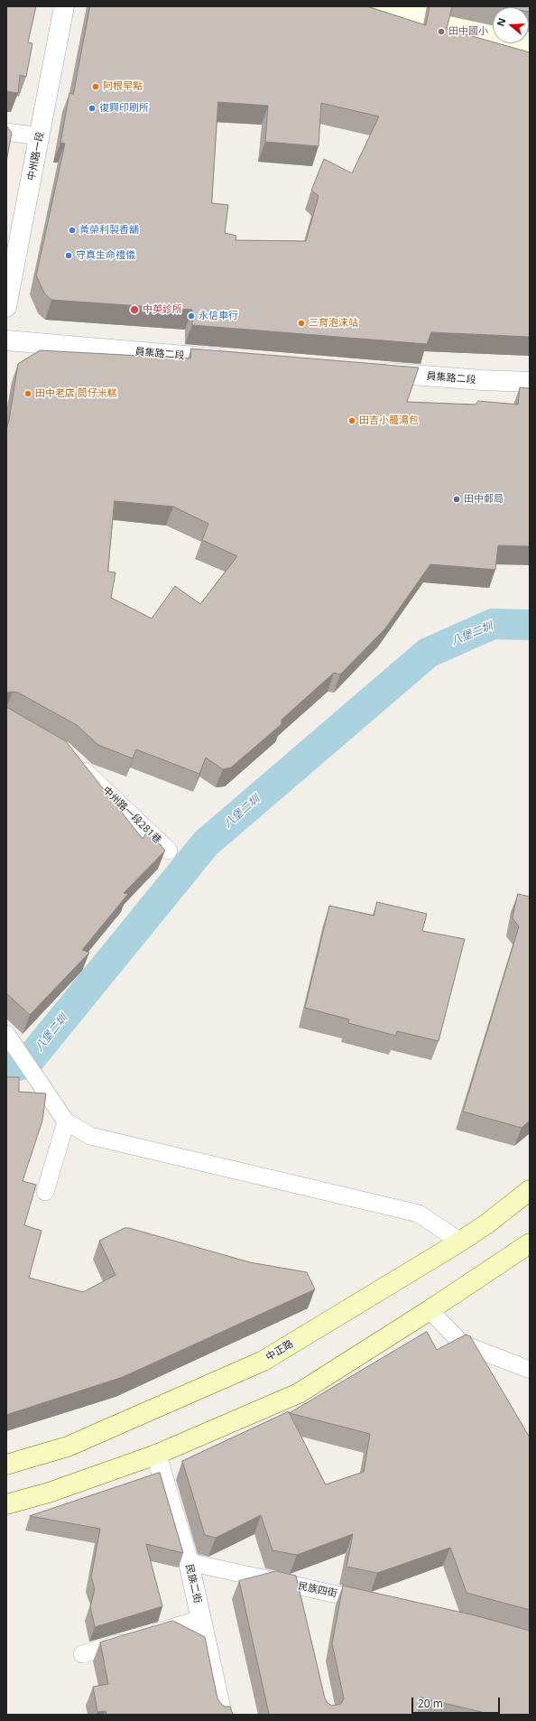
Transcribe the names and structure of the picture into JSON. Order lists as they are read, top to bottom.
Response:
{
  "streets": {
    "main road": ["中正路"],
    "street": ["中州路一段", "員集路二段", "民族二街"],
    "lane": ["中州路一段281巷", "民族四街"]
  },
  "crossings": [
    ["民族二街", "民族四街"]
  ],
  "water": ["八堡二圳"],
  "places": [
    "田中國小",
    "阿根早點",
    "復興印刷所",
    "黃榮利製香舖",
    "守真生命禮儀",
    "中英診所",
    "永信車行",
    "三育泡沫站",
    "田中老店 筒仔米糕",
    "田吉小籠湯包",
    "田中郵局"
  ],
  "scale_bar": "20 m",
  "north": "left"
}
